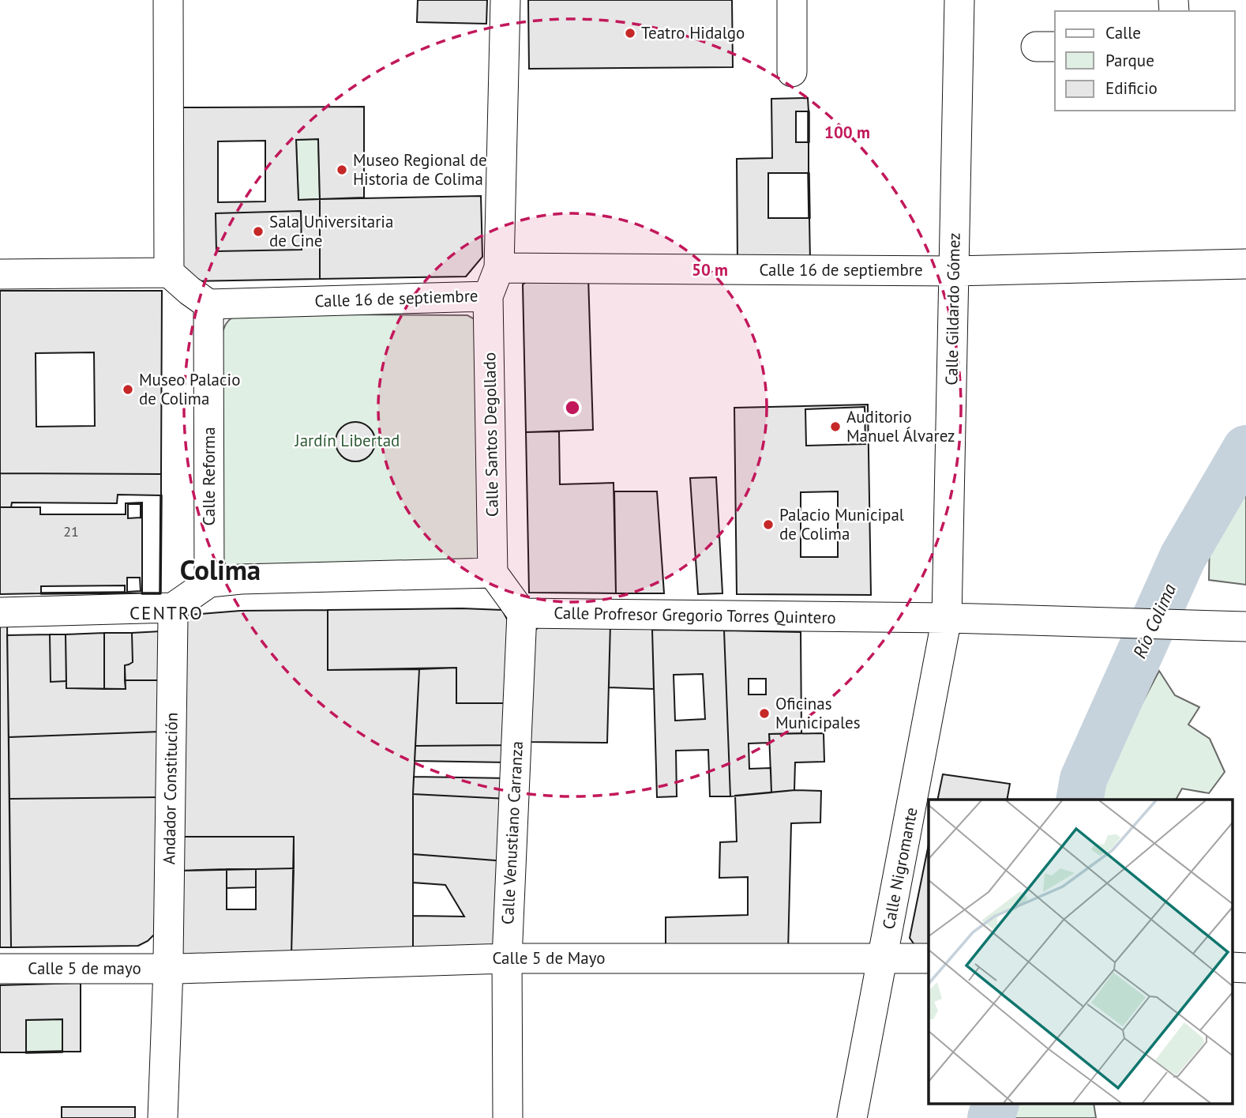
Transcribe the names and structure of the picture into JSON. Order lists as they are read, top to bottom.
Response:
{
  "streets": {
    "street": [
      "Calle 16 de septiembre",
      "Calle Gildardo Gómez",
      "Calle Santos Degollado",
      "Calle Reforma",
      "Calle Profresor Gregorio Torres Quintero",
      "Andador Constitución",
      "Calle Venustiano Carranza",
      "Calle Nigromante",
      "Calle 5 de Mayo",
      "Calle 5 de mayo"
    ]
  },
  "crossings": [
    ["Calle 16 de septiembre", "Calle Gildardo Gómez"],
    ["Calle 16 de septiembre", "Calle Santos Degollado"],
    ["Calle 16 de septiembre", "Calle Reforma"],
    ["Calle Gildardo Gómez", "Calle Profresor Gregorio Torres Quintero"],
    ["Calle Gildardo Gómez", "Calle Nigromante"],
    ["Calle Profresor Gregorio Torres Quintero", "Calle Venustiano Carranza"],
    ["Calle Profresor Gregorio Torres Quintero", "Calle Nigromante"],
    ["Andador Constitución", "Calle 5 de Mayo"],
    ["Andador Constitución", "Calle 5 de mayo"],
    ["Calle Venustiano Carranza", "Calle 5 de Mayo"],
    ["Calle Nigromante", "Calle 5 de Mayo"],
    ["Calle 5 de Mayo", "Calle 5 de mayo"]
  ],
  "districts": ["Colima", "CENTRO"],
  "water": ["Río Colima"],
  "parks": ["Jardín Libertad"],
  "places": [
    "Teatro Hidalgo",
    "Museo Regional de Historia de Colima",
    "Sala Universitaria de Cine",
    "Museo Palacio de Colima",
    "Auditorio Manuel Álvarez",
    "Palacio Municipal de Colima",
    "Oficinas Municipales"
  ],
  "house_numbers": ["21"],
  "legend": ["Calle", "Parque", "Edificio"],
  "rings": ["100 m", "50 m"]
}
